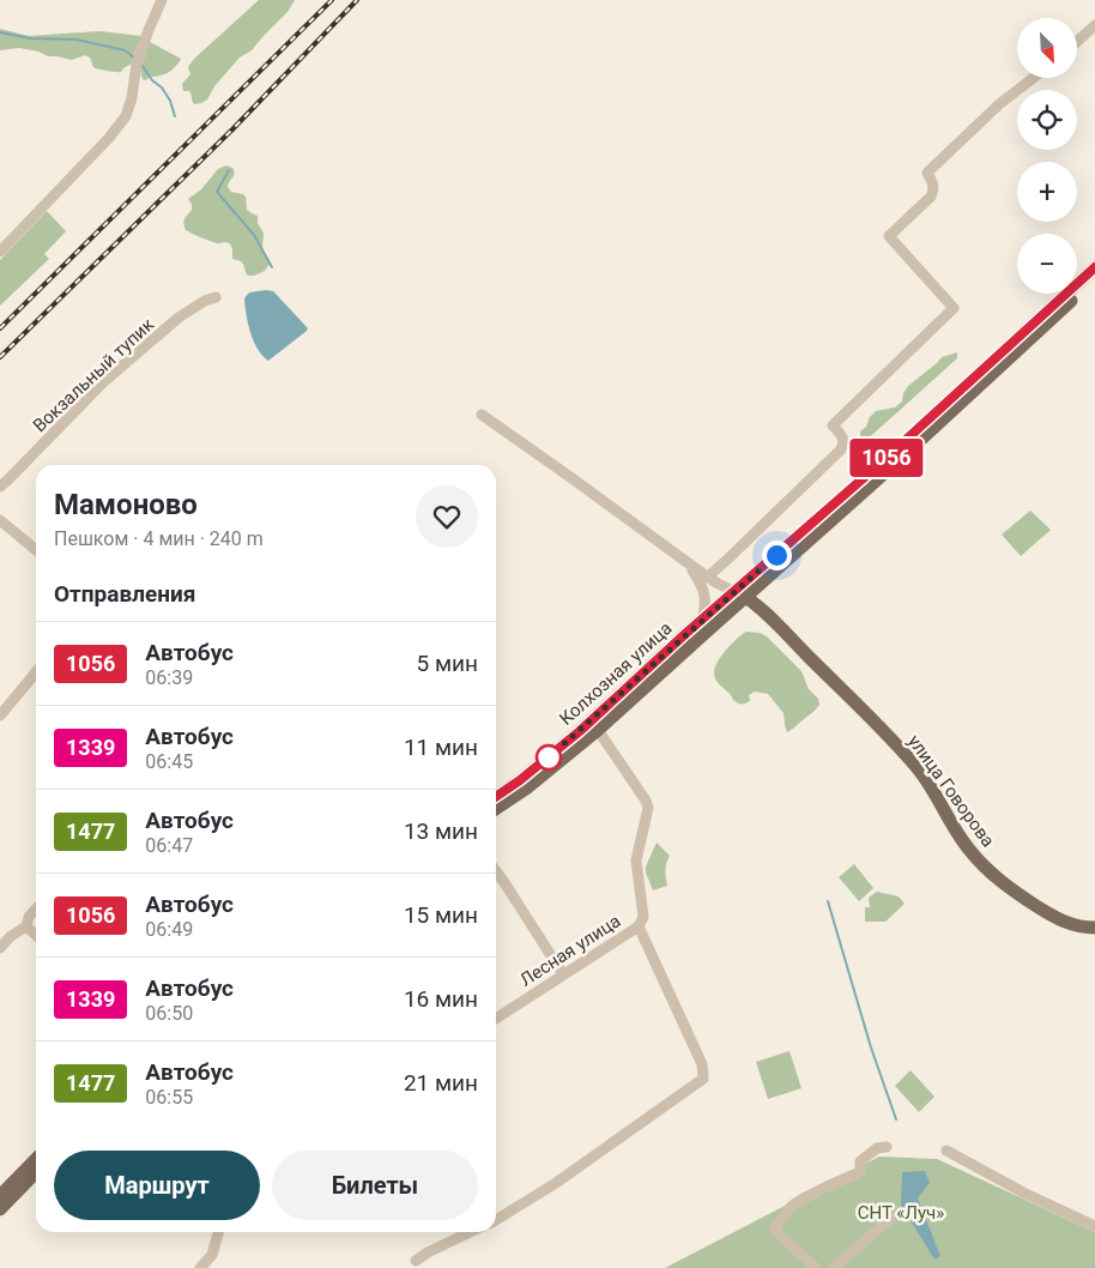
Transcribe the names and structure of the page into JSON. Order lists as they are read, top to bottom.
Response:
{
  "streets": {
    "main road": ["Колхозная улица", "улица Говорова"],
    "street": ["Вокзальный тупик", "Лесная улица"]
  },
  "crossings": [
    ["Колхозная улица", "улица Говорова"]
  ],
  "parks": ["СНТ «Луч»"],
  "lines": ["bus line 1056"],
  "north": "bottom right",
  "page": {
    "on_map": "1056",
    "map_buttons": ["+", "−"],
    "heading": [
      ["Мамоново", "Пешком · 4 мин · 240 m"],
      "Отправления"
    ],
    "list": [
      {
        "mark": "1056",
        "name": "Автобус",
        "note": "06:39",
        "value": "5 мин"
      },
      {
        "mark": "1339",
        "name": "Автобус",
        "note": "06:45",
        "value": "11 мин"
      },
      {
        "mark": "1477",
        "name": "Автобус",
        "note": "06:47",
        "value": "13 мин"
      },
      {
        "mark": "1056",
        "name": "Автобус",
        "note": "06:49",
        "value": "15 мин"
      },
      {
        "mark": "1339",
        "name": "Автобус",
        "note": "06:50",
        "value": "16 мин"
      },
      {
        "mark": "1477",
        "name": "Автобус",
        "note": "06:55",
        "value": "21 мин"
      }
    ],
    "buttons": ["Маршрут", "Билеты"]
  }
}
